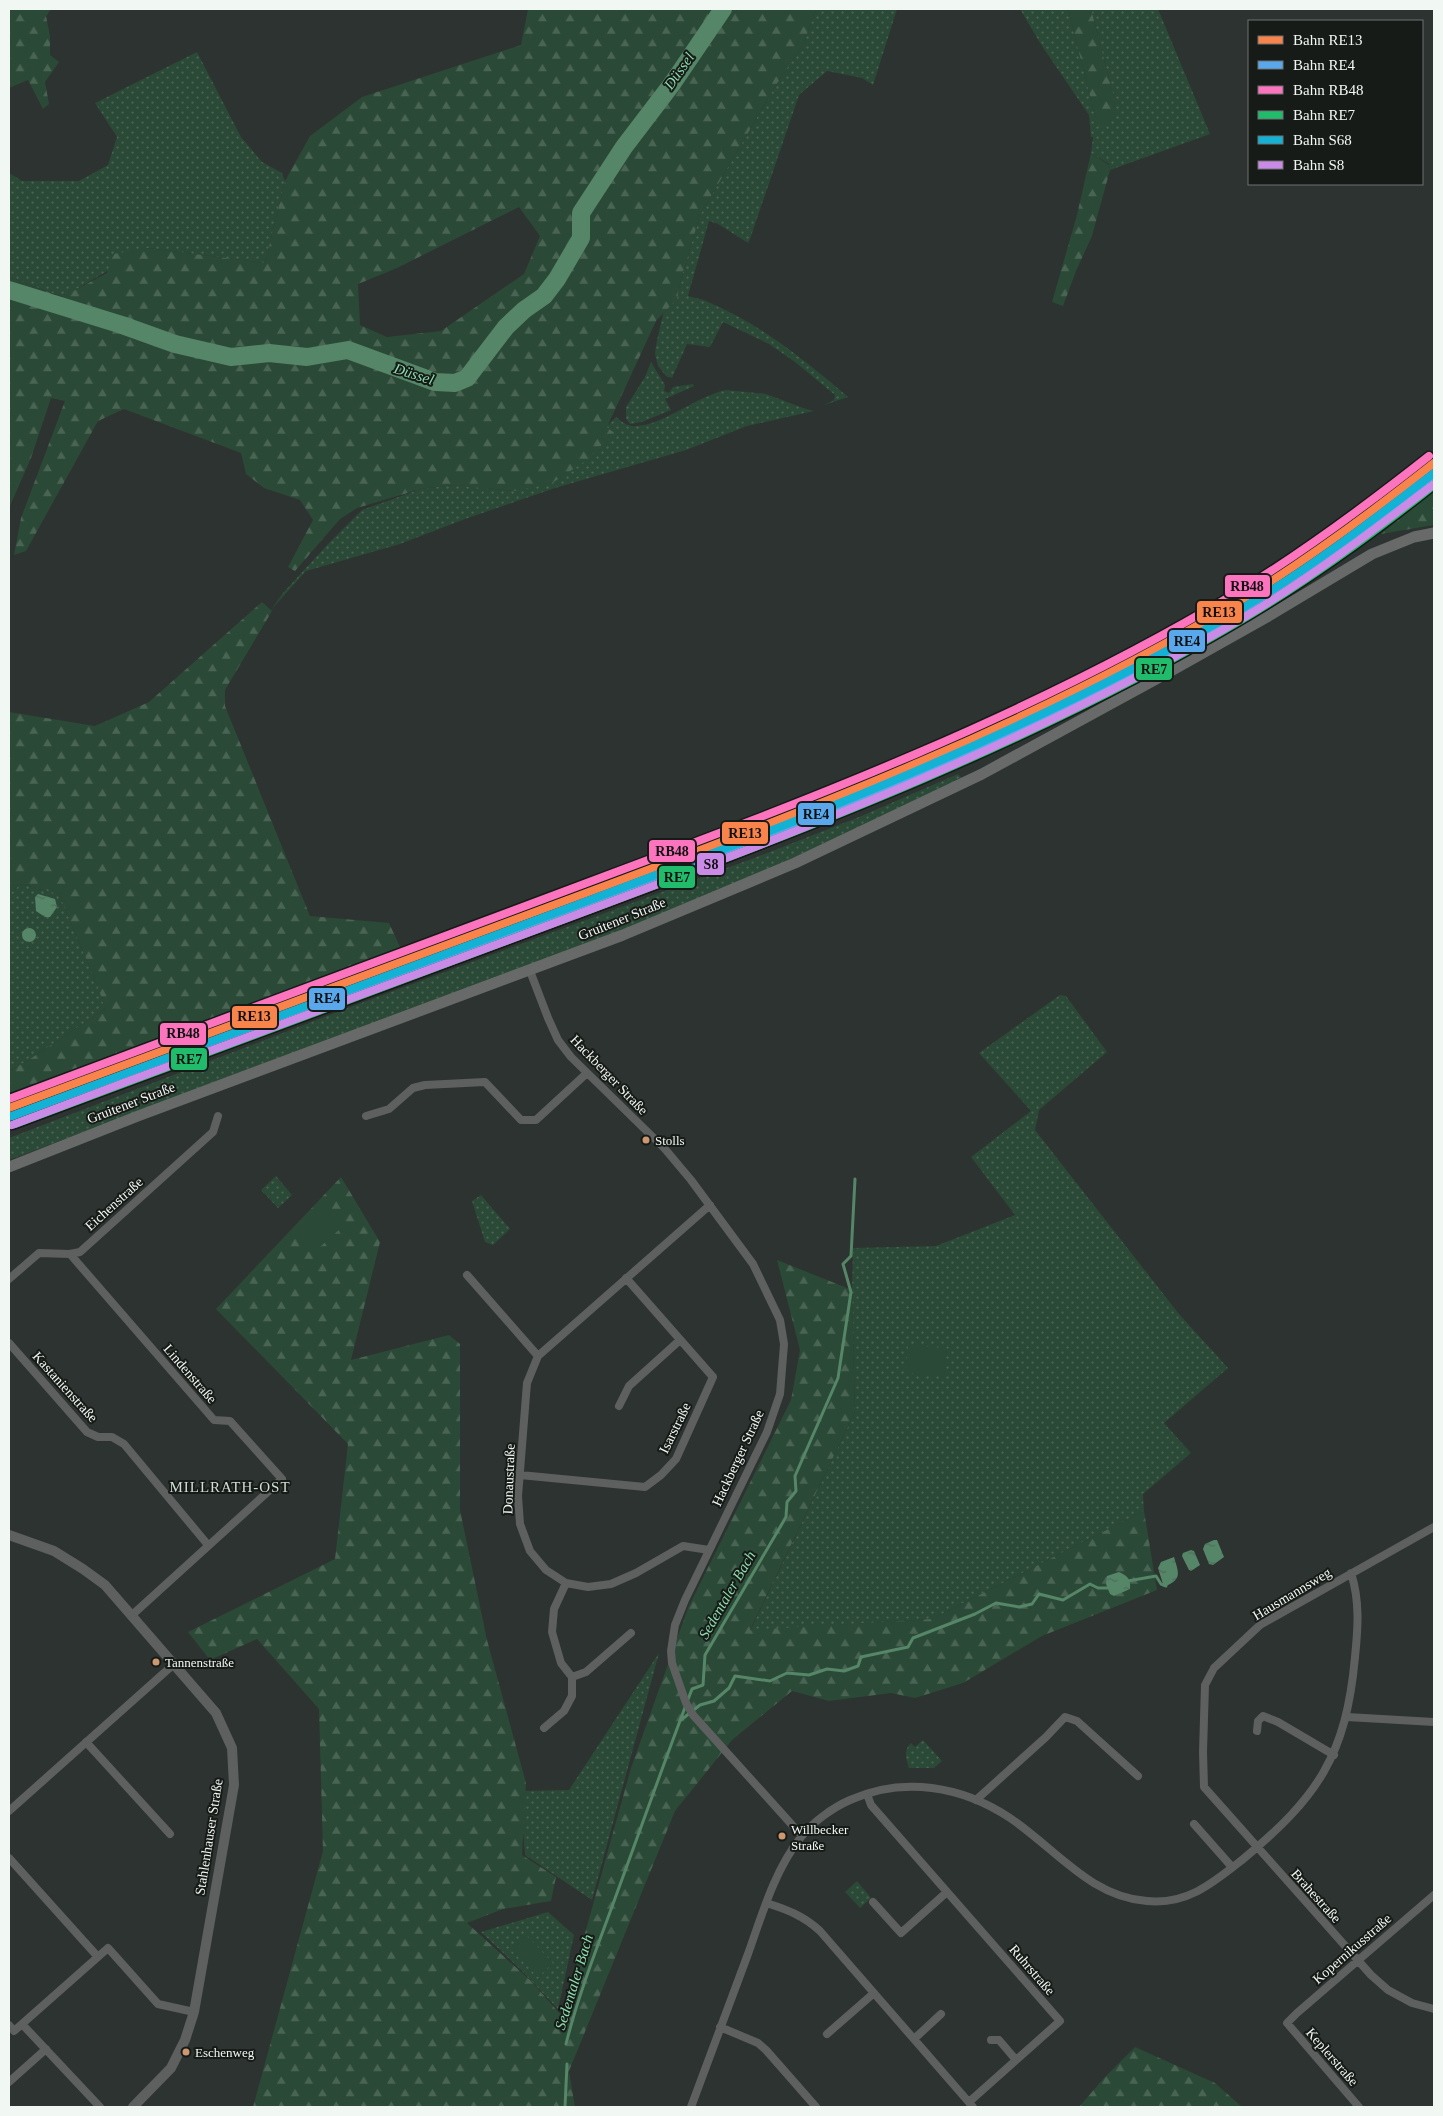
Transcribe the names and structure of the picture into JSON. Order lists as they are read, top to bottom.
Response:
{
  "streets": {
    "main road": ["Gruitener Straße"],
    "street": [
      "Hackberger Straße",
      "Eichenstraße",
      "Lindenstraße",
      "Kastanienstraße",
      "Isarstraße",
      "Donaustraße",
      "Hausmannsweg",
      "Stahlenhauser Straße",
      "Brahestraße",
      "Kopernikusstraße",
      "Ruhrstraße",
      "Keplerstraße"
    ]
  },
  "crossings": [
    ["Gruitener Straße", "Hackberger Straße"],
    ["Hackberger Straße", "Donaustraße"],
    ["Eichenstraße", "Lindenstraße"],
    ["Lindenstraße", "Kastanienstraße"],
    ["Lindenstraße", "Stahlenhauser Straße"],
    ["Isarstraße", "Donaustraße"],
    ["Hausmannsweg", "Brahestraße"],
    ["Brahestraße", "Kopernikusstraße"],
    ["Kopernikusstraße", "Keplerstraße"]
  ],
  "districts": ["MILLRATH-OST"],
  "water": ["Düssel", "Sedentaler Bach"],
  "places": [
    "Stolls",
    "Tannenstraße",
    "Willbecker Straße",
    "Eschenweg"
  ],
  "lines": [
    "rail line RB48",
    "rail line RE13",
    "rail line S68",
    "rail line RE4",
    "rail line S8",
    "rail line RE7"
  ],
  "legend": [
    "Bahn RE13",
    "Bahn RE4",
    "Bahn RB48",
    "Bahn RE7",
    "Bahn S68",
    "Bahn S8"
  ]
}
